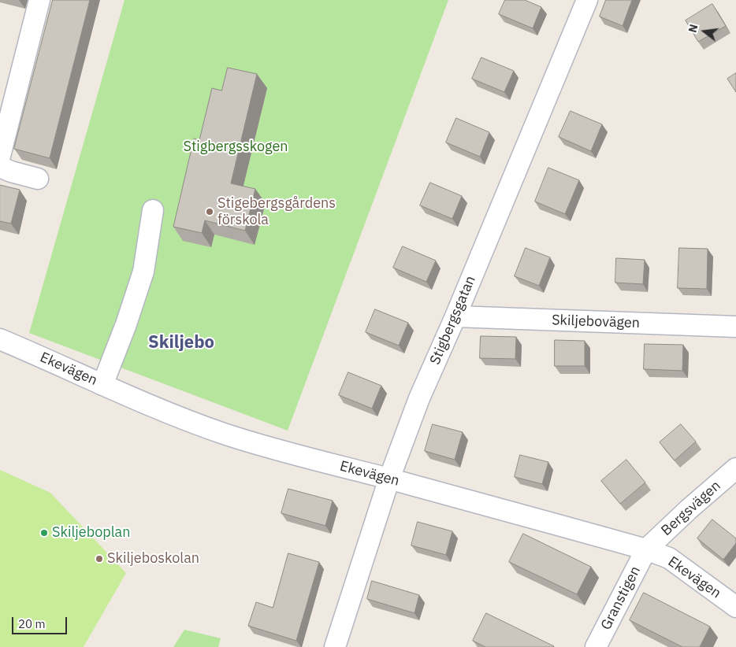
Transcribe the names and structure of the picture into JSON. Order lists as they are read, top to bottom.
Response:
{
  "streets": {
    "street": [
      "Stigbergsgatan",
      "Skiljebovägen",
      "Ekevägen",
      "Bergsvägen",
      "Granstigen"
    ]
  },
  "crossings": [
    ["Stigbergsgatan", "Skiljebovägen"],
    ["Stigbergsgatan", "Ekevägen"],
    ["Ekevägen", "Bergsvägen"],
    ["Ekevägen", "Granstigen"],
    ["Bergsvägen", "Granstigen"]
  ],
  "districts": ["Skiljebo"],
  "parks": ["Stigbergsskogen"],
  "places": ["Stigebergsgårdens förskola", "Skiljeboplan", "Skiljeboskolan"],
  "scale_bar": "20 m",
  "north": "left"
}
